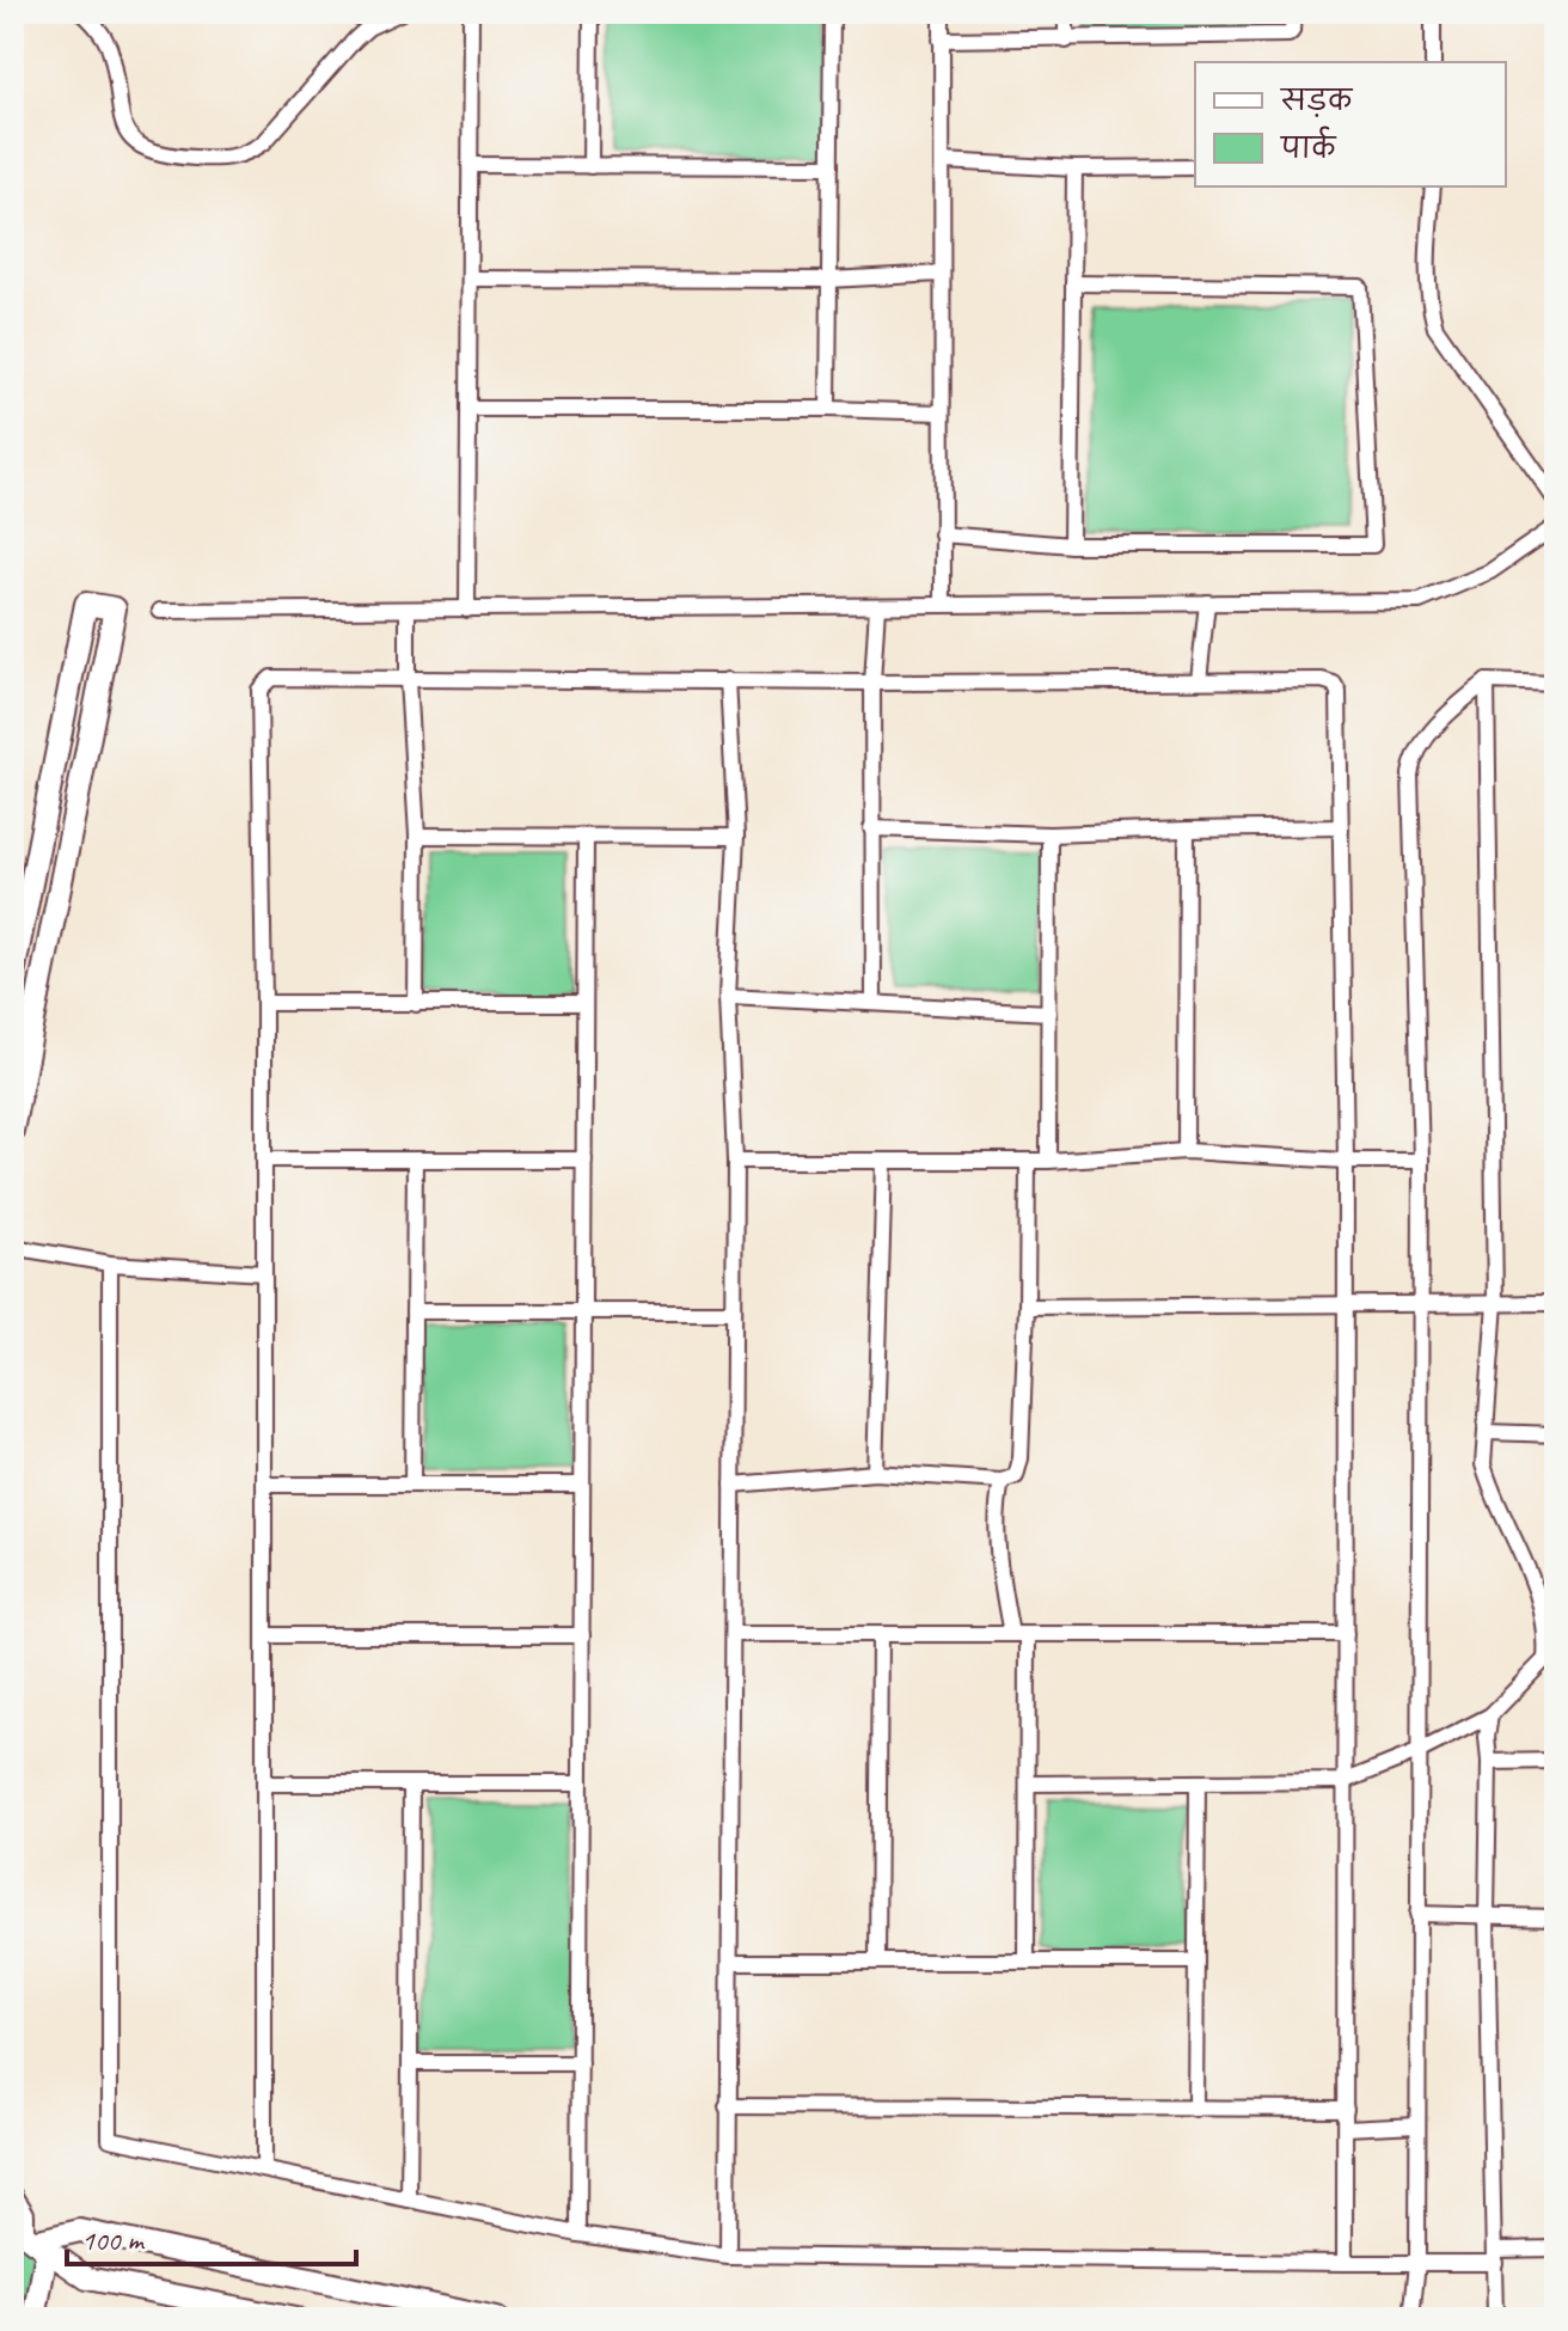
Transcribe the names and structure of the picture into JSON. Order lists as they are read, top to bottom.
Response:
{
  "legend": ["सड़क", "पार्क"],
  "scale_bar": "100 m"
}
